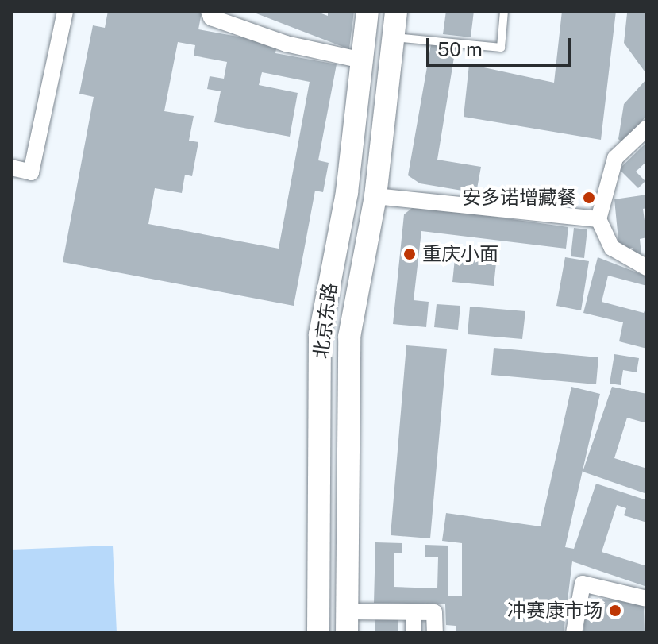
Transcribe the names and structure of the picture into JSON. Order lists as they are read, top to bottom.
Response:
{
  "streets": {
    "main road": ["北京东路"]
  },
  "places": ["安多诺增藏餐", "重庆小面", "冲赛康市场"],
  "scale_bar": "50 m"
}
